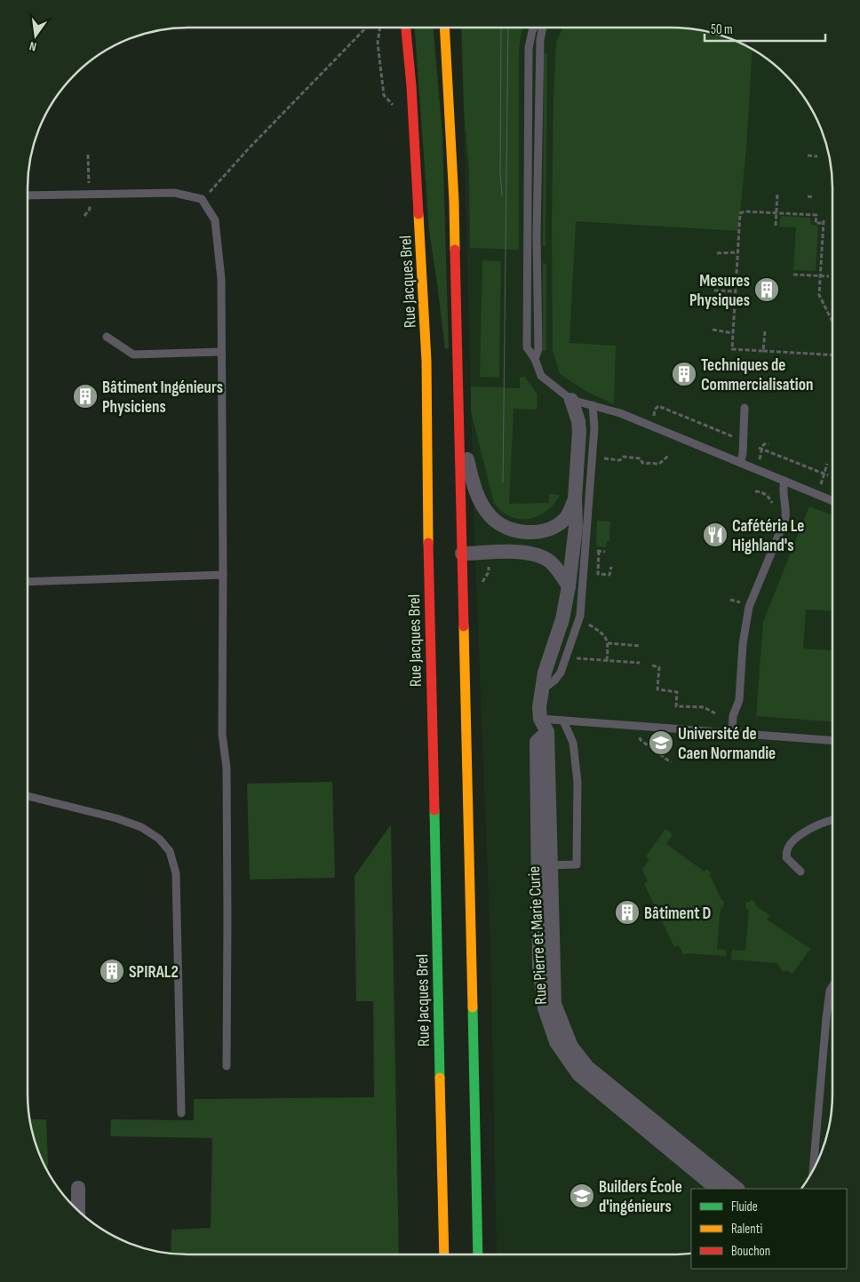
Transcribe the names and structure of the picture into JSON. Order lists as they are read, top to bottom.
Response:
{
  "streets": {
    "main road": ["Rue Jacques Brel"],
    "street": ["Rue Pierre et Marie Curie"]
  },
  "places": {
    "building": [
      "Mesures Physiques",
      "Techniques de Commercialisation",
      "Bâtiment Ingénieurs Physiciens",
      "Bâtiment D",
      "SPIRAL2"
    ],
    "restaurant": ["Cafétéria Le Highland's"],
    "school or university": ["Université de Caen Normandie", "Builders École d'ingénieurs"]
  },
  "legend": ["Fluide", "Ralenti", "Bouchon"],
  "scale_bar": "50 m",
  "north": "bottom"
}
